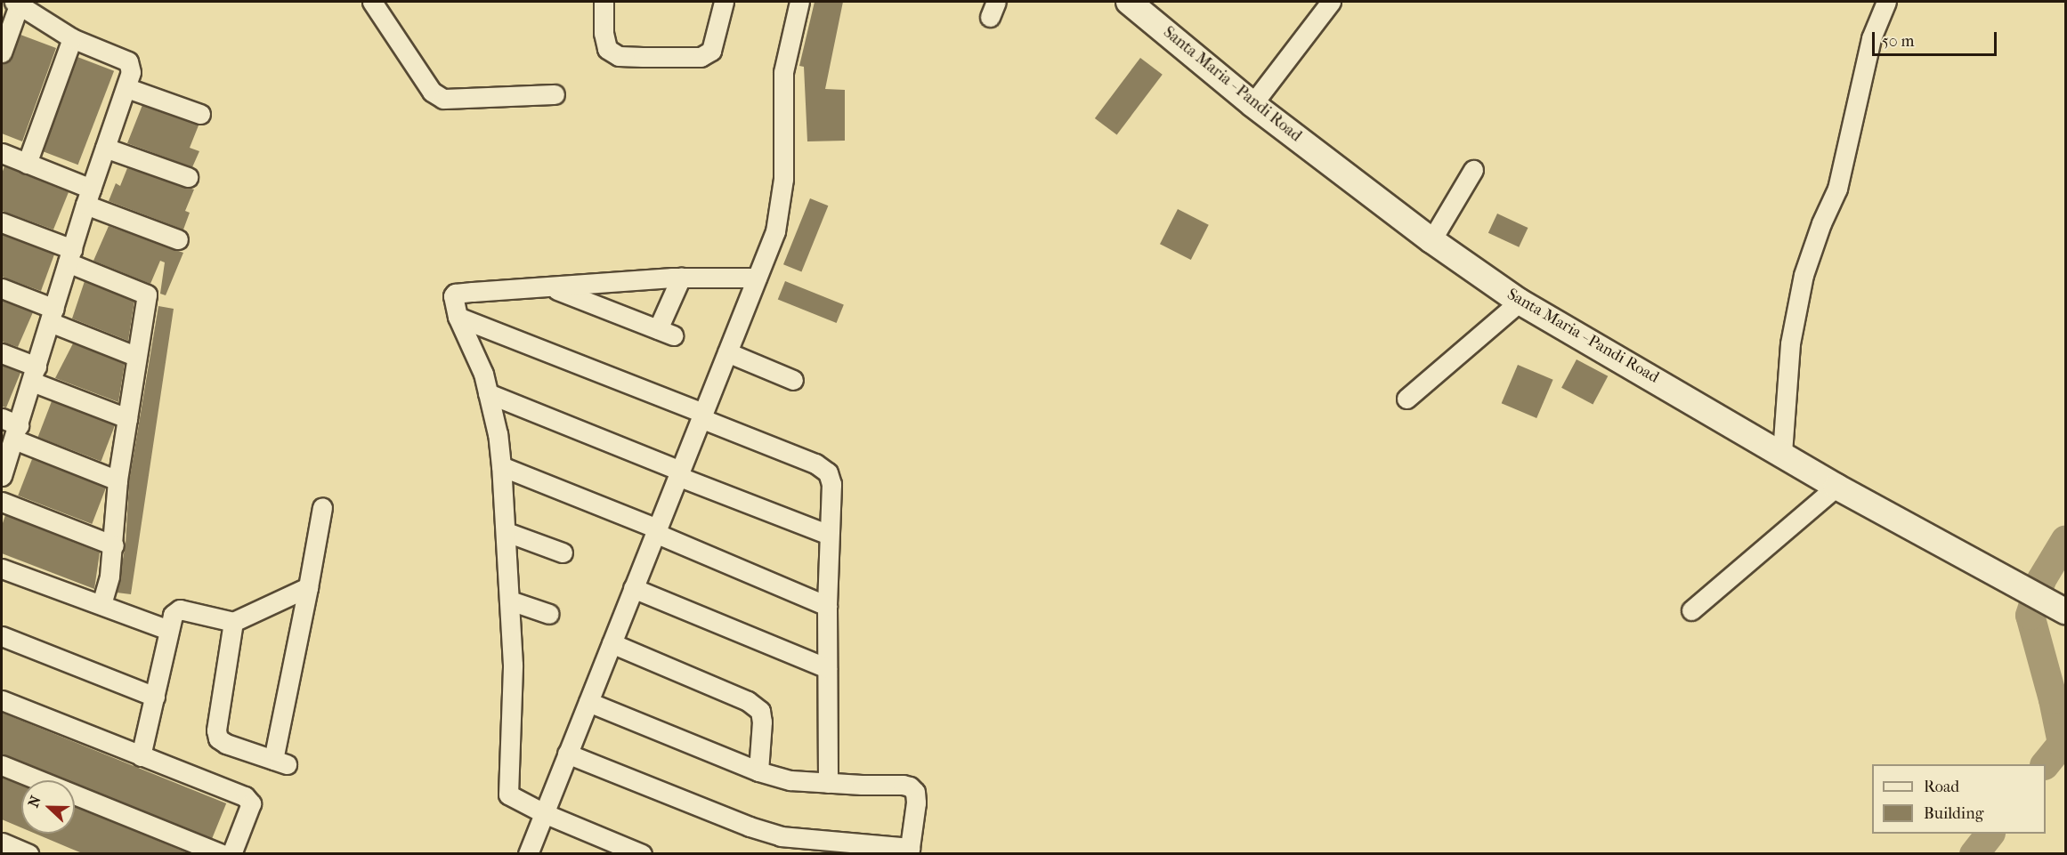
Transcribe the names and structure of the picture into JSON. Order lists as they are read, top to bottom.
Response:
{
  "streets": {
    "main road": ["Santa Maria - Pandi Road"]
  },
  "legend": ["Road", "Building"],
  "scale_bar": "50 m",
  "north": "left"
}
